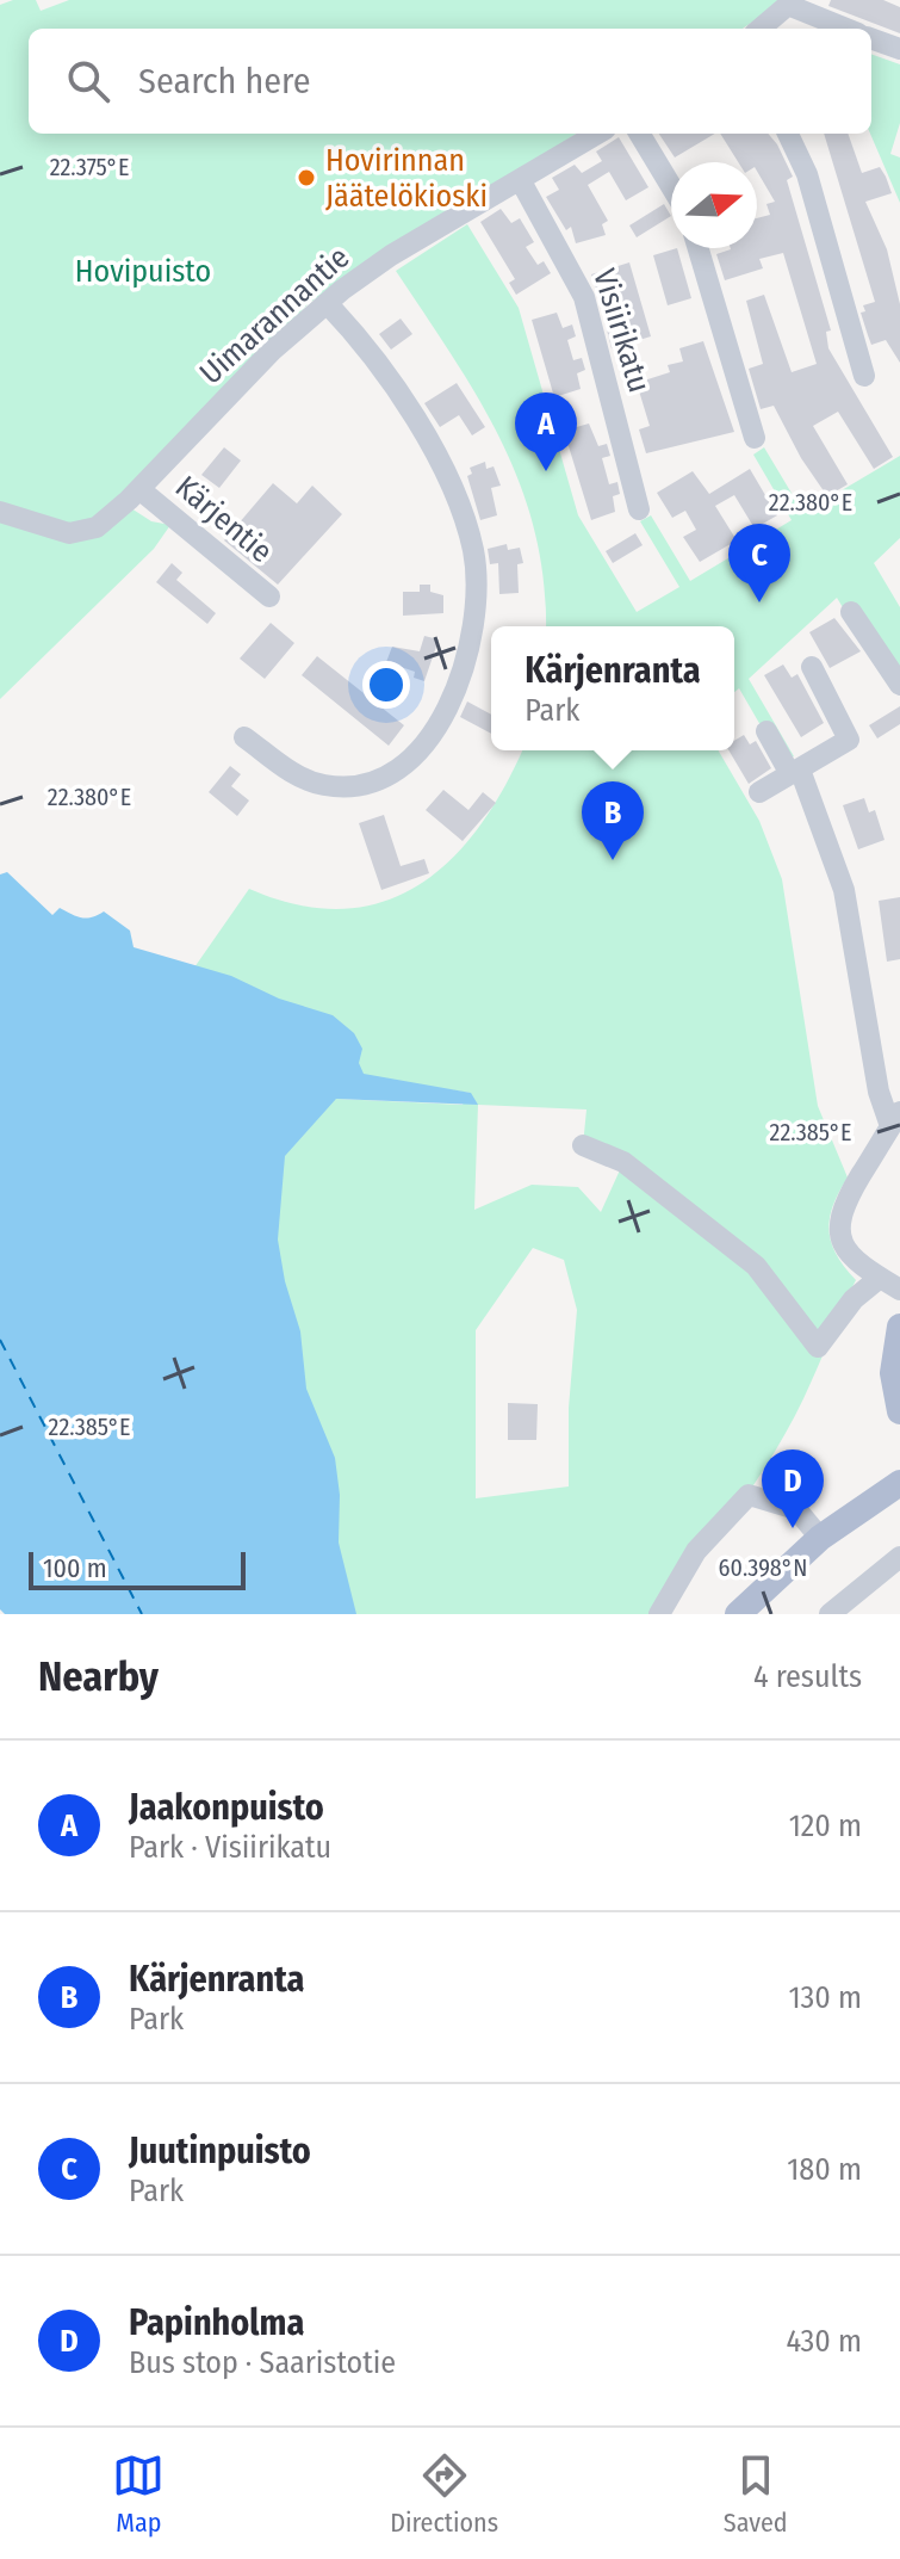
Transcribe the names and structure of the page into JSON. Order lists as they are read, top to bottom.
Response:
{
  "streets": {
    "street": ["Uimarannantie", "Visiirikatu", "Kärjentie"]
  },
  "crossings": [
    ["Uimarannantie", "Visiirikatu"],
    ["Uimarannantie", "Kärjentie"]
  ],
  "parks": ["Hovipuisto"],
  "places": ["Hovirinnan Jäätelökioski"],
  "scale_bar": "100 m",
  "north": "right",
  "page": {
    "search": "Search here",
    "pins": [
      "A",
      "C",
      "B",
      "D"
    ],
    "popup": ["Kärjenranta", "Park"],
    "scale": "100 m",
    "heading": ["Nearby", "4 results"],
    "list": [
      {
        "mark": "A",
        "name": "Jaakonpuisto",
        "note": "Park · Visiirikatu",
        "value": "120 m"
      },
      {
        "mark": "B",
        "name": "Kärjenranta",
        "note": "Park",
        "value": "130 m"
      },
      {
        "mark": "C",
        "name": "Juutinpuisto",
        "note": "Park",
        "value": "180 m"
      },
      {
        "mark": "D",
        "name": "Papinholma",
        "note": "Bus stop · Saaristotie",
        "value": "430 m"
      }
    ],
    "nav": ["Map", "Directions", "Saved"]
  },
  "coordinates": [
    "22.375°E",
    "22.380°E",
    "22.385°E",
    "60.398°N"
  ]
}
